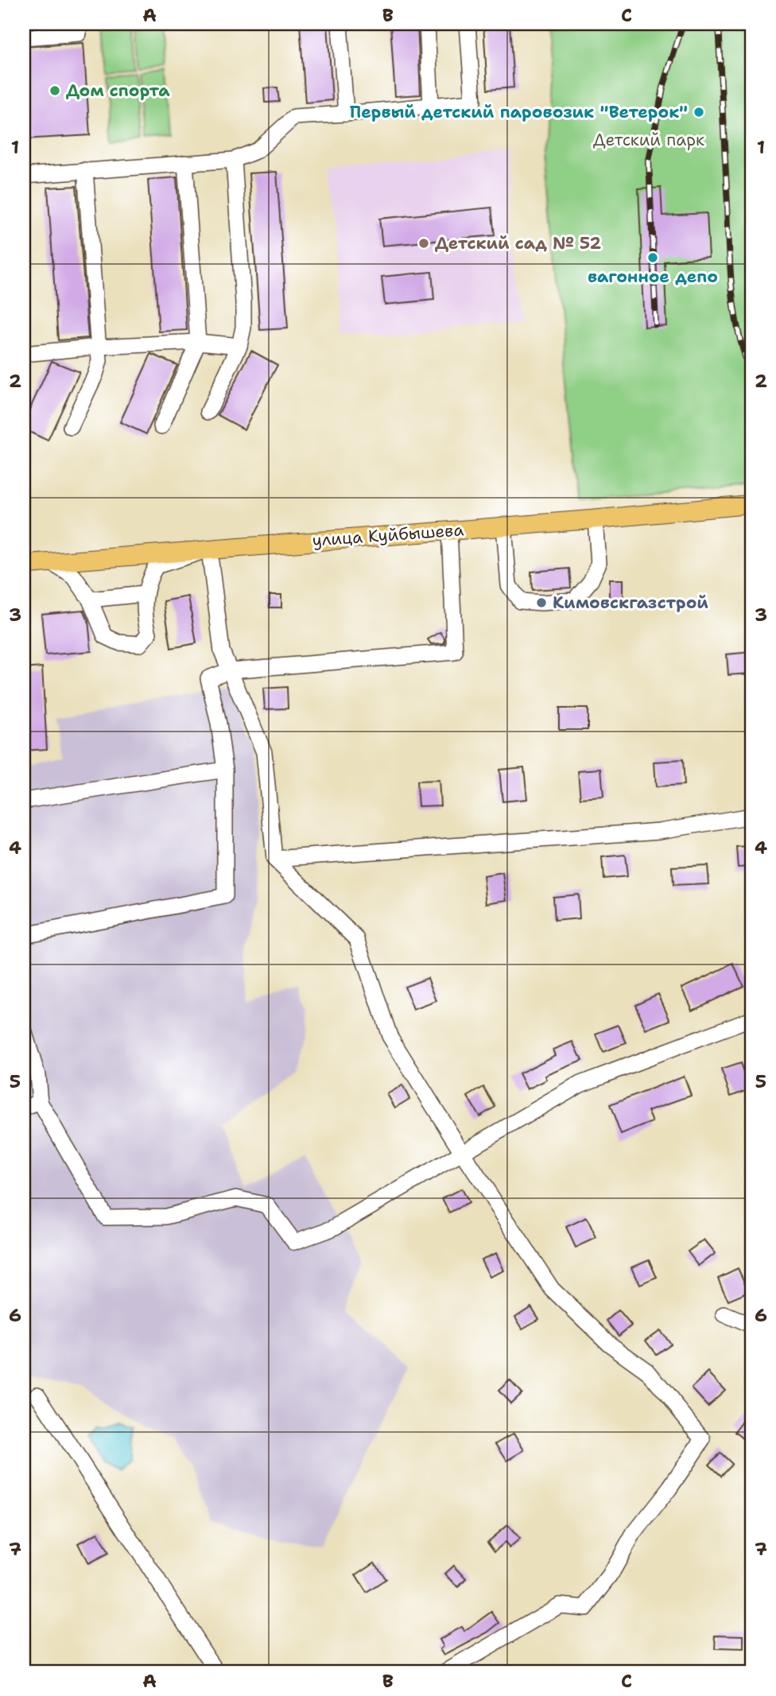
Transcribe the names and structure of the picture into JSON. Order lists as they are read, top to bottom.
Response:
{
  "streets": {
    "main road": ["улица Куйбышева"]
  },
  "parks": ["Детский парк"],
  "places": [
    "Дом спорта",
    "Первый детский паровозик \"Ветерок\"",
    "Детский сад № 52",
    "вагонное депо",
    "Кимовскгазстрой"
  ],
  "grid": {
    "columns": ["A", "B", "C"],
    "rows": [
      "1",
      "2",
      "3",
      "4",
      "5",
      "6",
      "7"
    ]
  }
}
